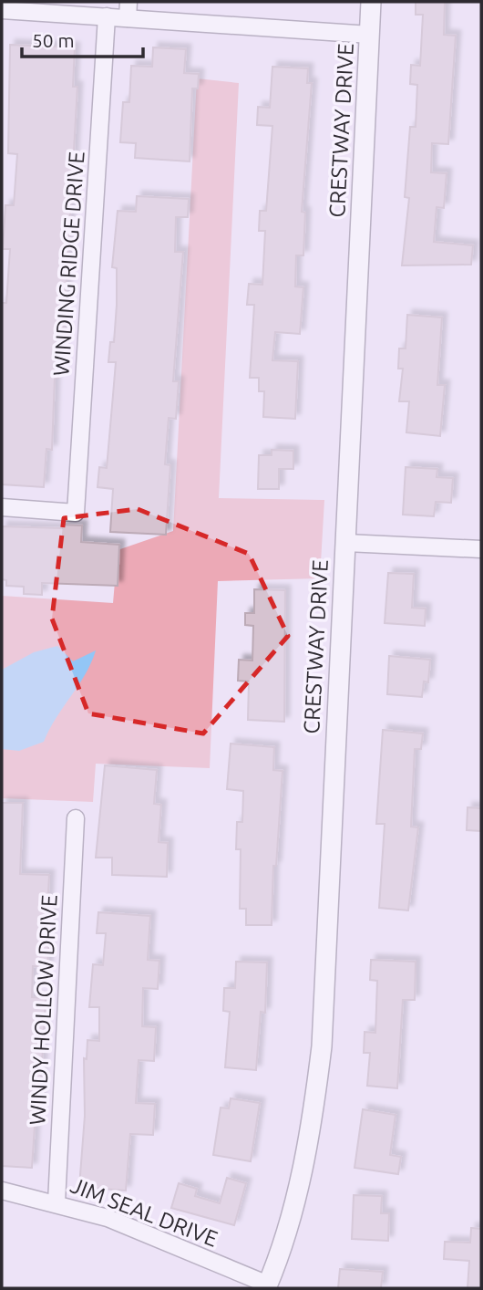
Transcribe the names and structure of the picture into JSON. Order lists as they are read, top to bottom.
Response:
{
  "streets": {
    "main road": ["CRESTWAY DRIVE"],
    "street": ["WINDING RIDGE DRIVE", "WINDY HOLLOW DRIVE", "JIM SEAL DRIVE"]
  },
  "crossings": [
    ["CRESTWAY DRIVE", "JIM SEAL DRIVE"],
    ["WINDY HOLLOW DRIVE", "JIM SEAL DRIVE"]
  ],
  "scale_bar": "50 m"
}
